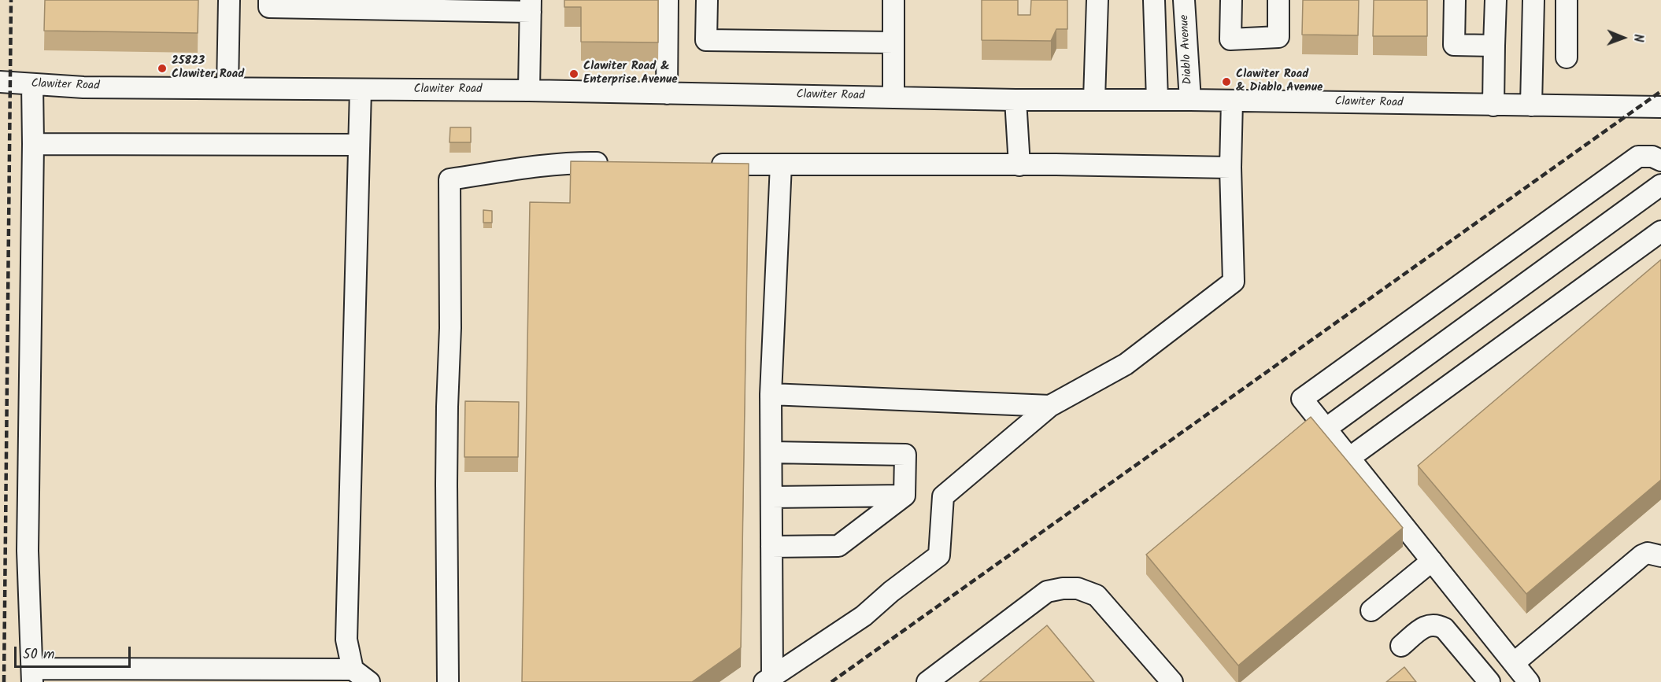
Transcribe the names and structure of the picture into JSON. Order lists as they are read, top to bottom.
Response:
{
  "streets": {
    "street": ["Diablo Avenue", "Clawiter Road"]
  },
  "crossings": [
    ["Diablo Avenue", "Clawiter Road"]
  ],
  "places": ["25823 Clawiter Road", "Clawiter Road & Enterprise Avenue", "Clawiter Road & Diablo Avenue"],
  "scale_bar": "50 m",
  "north": "right"
}
